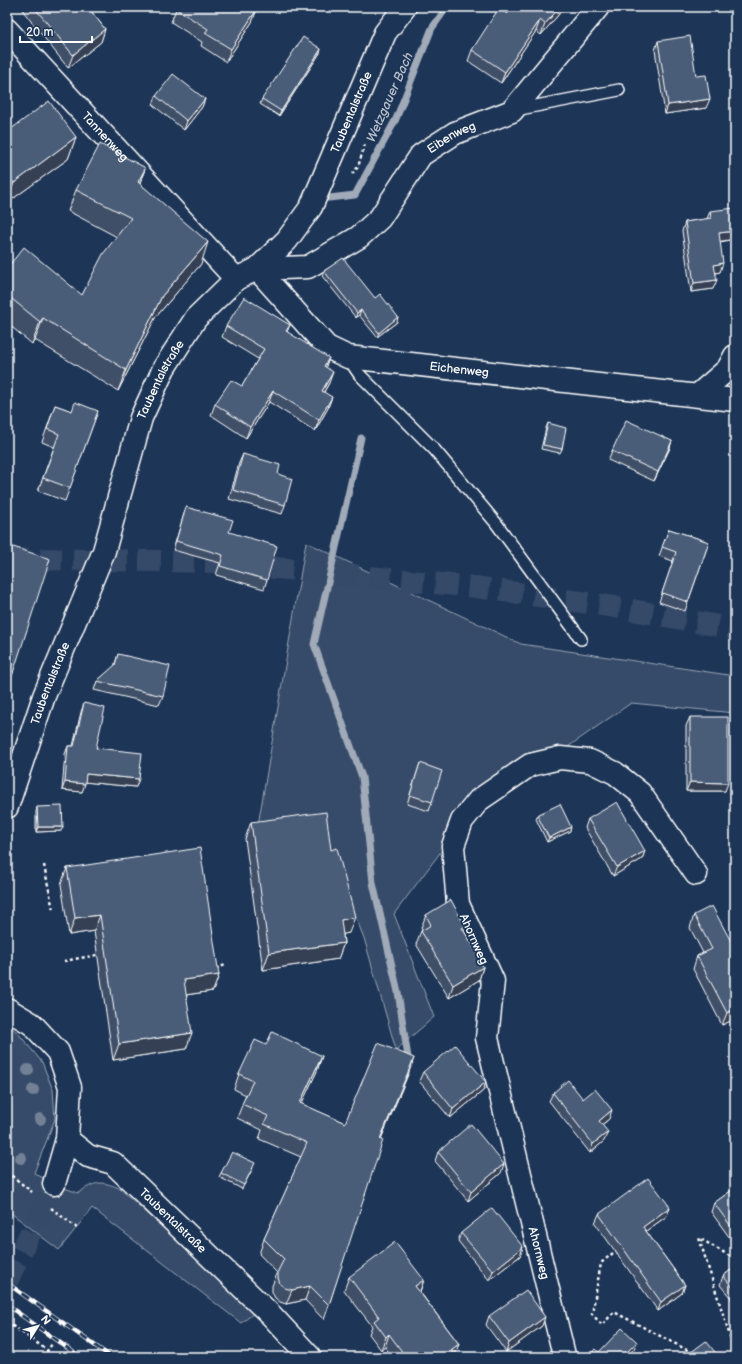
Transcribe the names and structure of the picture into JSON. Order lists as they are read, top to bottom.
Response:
{
  "streets": {
    "street": [
      "Taubentalstraße",
      "Tannenweg",
      "Eibenweg",
      "Eichenweg",
      "Ahornweg"
    ]
  },
  "crossings": [
    ["Taubentalstraße", "Tannenweg"],
    ["Taubentalstraße", "Eibenweg"],
    ["Taubentalstraße", "Eichenweg"],
    ["Eibenweg", "Eichenweg"]
  ],
  "water": ["Wetzgauer Bach"],
  "scale_bar": "20 m",
  "north": "top right"
}
